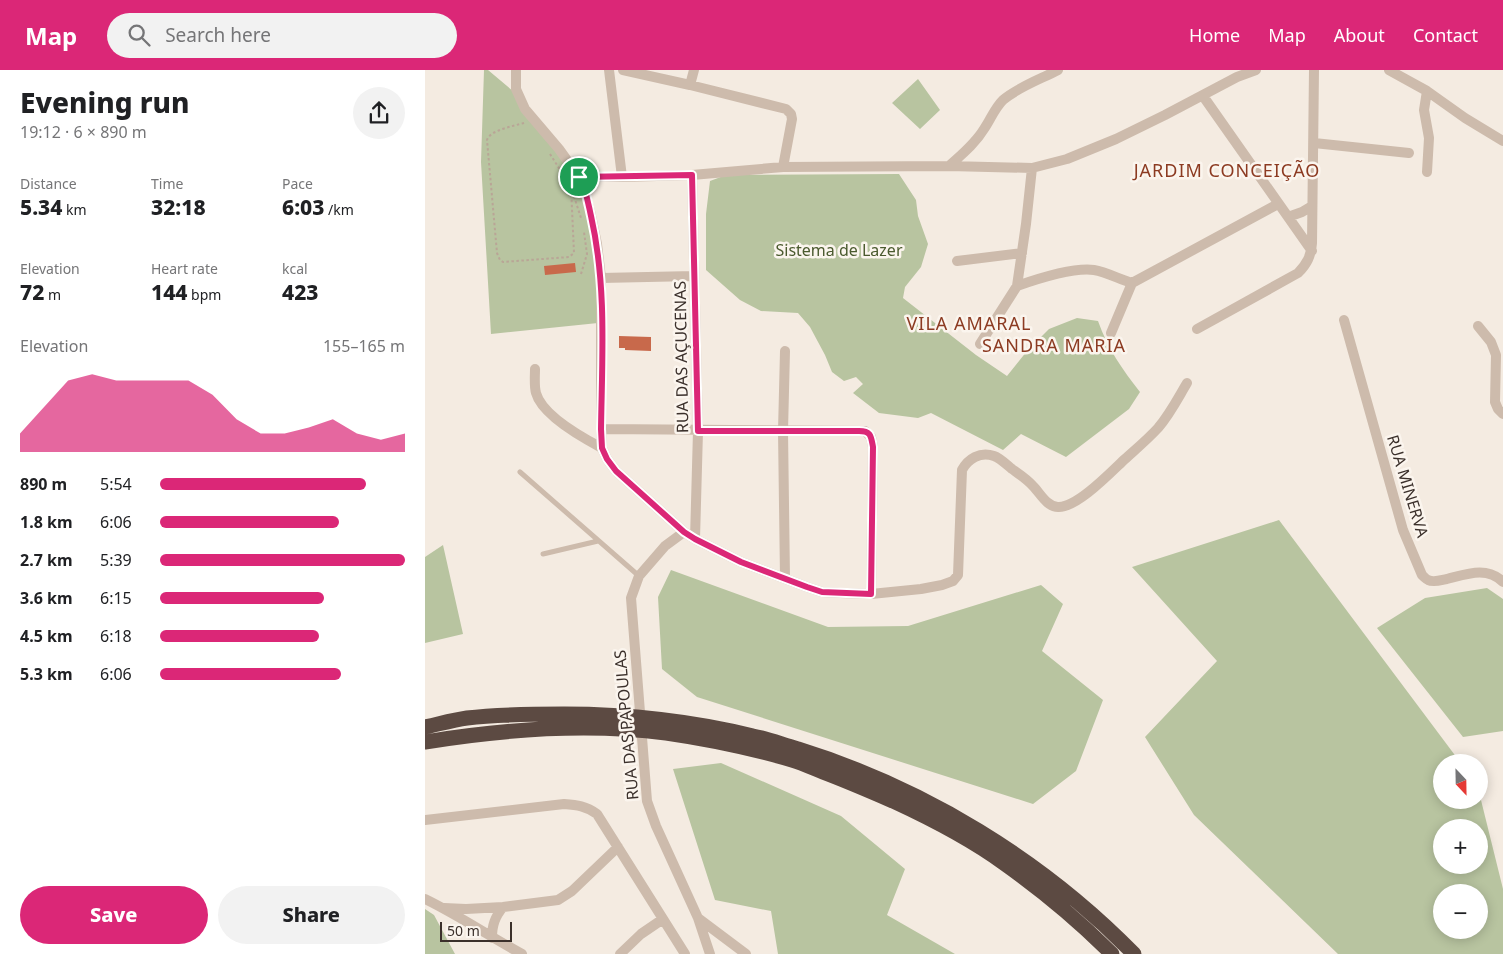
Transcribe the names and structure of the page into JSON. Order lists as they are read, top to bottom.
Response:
{
  "streets": {
    "street": ["RUA DAS AÇUCENAS", "RUA MINERVA", "RUA DAS PAPOULAS"]
  },
  "districts": ["JARDIM CONCEIÇÃO", "VILA AMARAL", "SANDRA MARIA"],
  "parks": ["Sistema de Lazer"],
  "scale_bar": "50 m",
  "north": "bottom",
  "page": {
    "header": "Map",
    "search": "Search here",
    "nav": [
      "Home",
      "Map",
      "About",
      "Contact"
    ],
    "heading": ["Evening run", "19:12 · 6 × 890 m"],
    "stats": [
      ["Distance", "5.34 km"],
      ["Time", "32:18"],
      ["Pace", "6:03 /km"],
      ["Elevation", "72 m"],
      ["Heart rate", "144 bpm"],
      ["kcal", "423"]
    ],
    "chart": ["Elevation", "155–165 m"],
    "list": [
      {
        "name": "890 m",
        "note": "5:54"
      },
      {
        "name": "1.8 km",
        "note": "6:06"
      },
      {
        "name": "2.7 km",
        "note": "5:39"
      },
      {
        "name": "3.6 km",
        "note": "6:15"
      },
      {
        "name": "4.5 km",
        "note": "6:18"
      },
      {
        "name": "5.3 km",
        "note": "6:06"
      }
    ],
    "map_buttons": ["+", "−"],
    "buttons": ["Save", "Share"],
    "scale": "50 m"
  }
}
